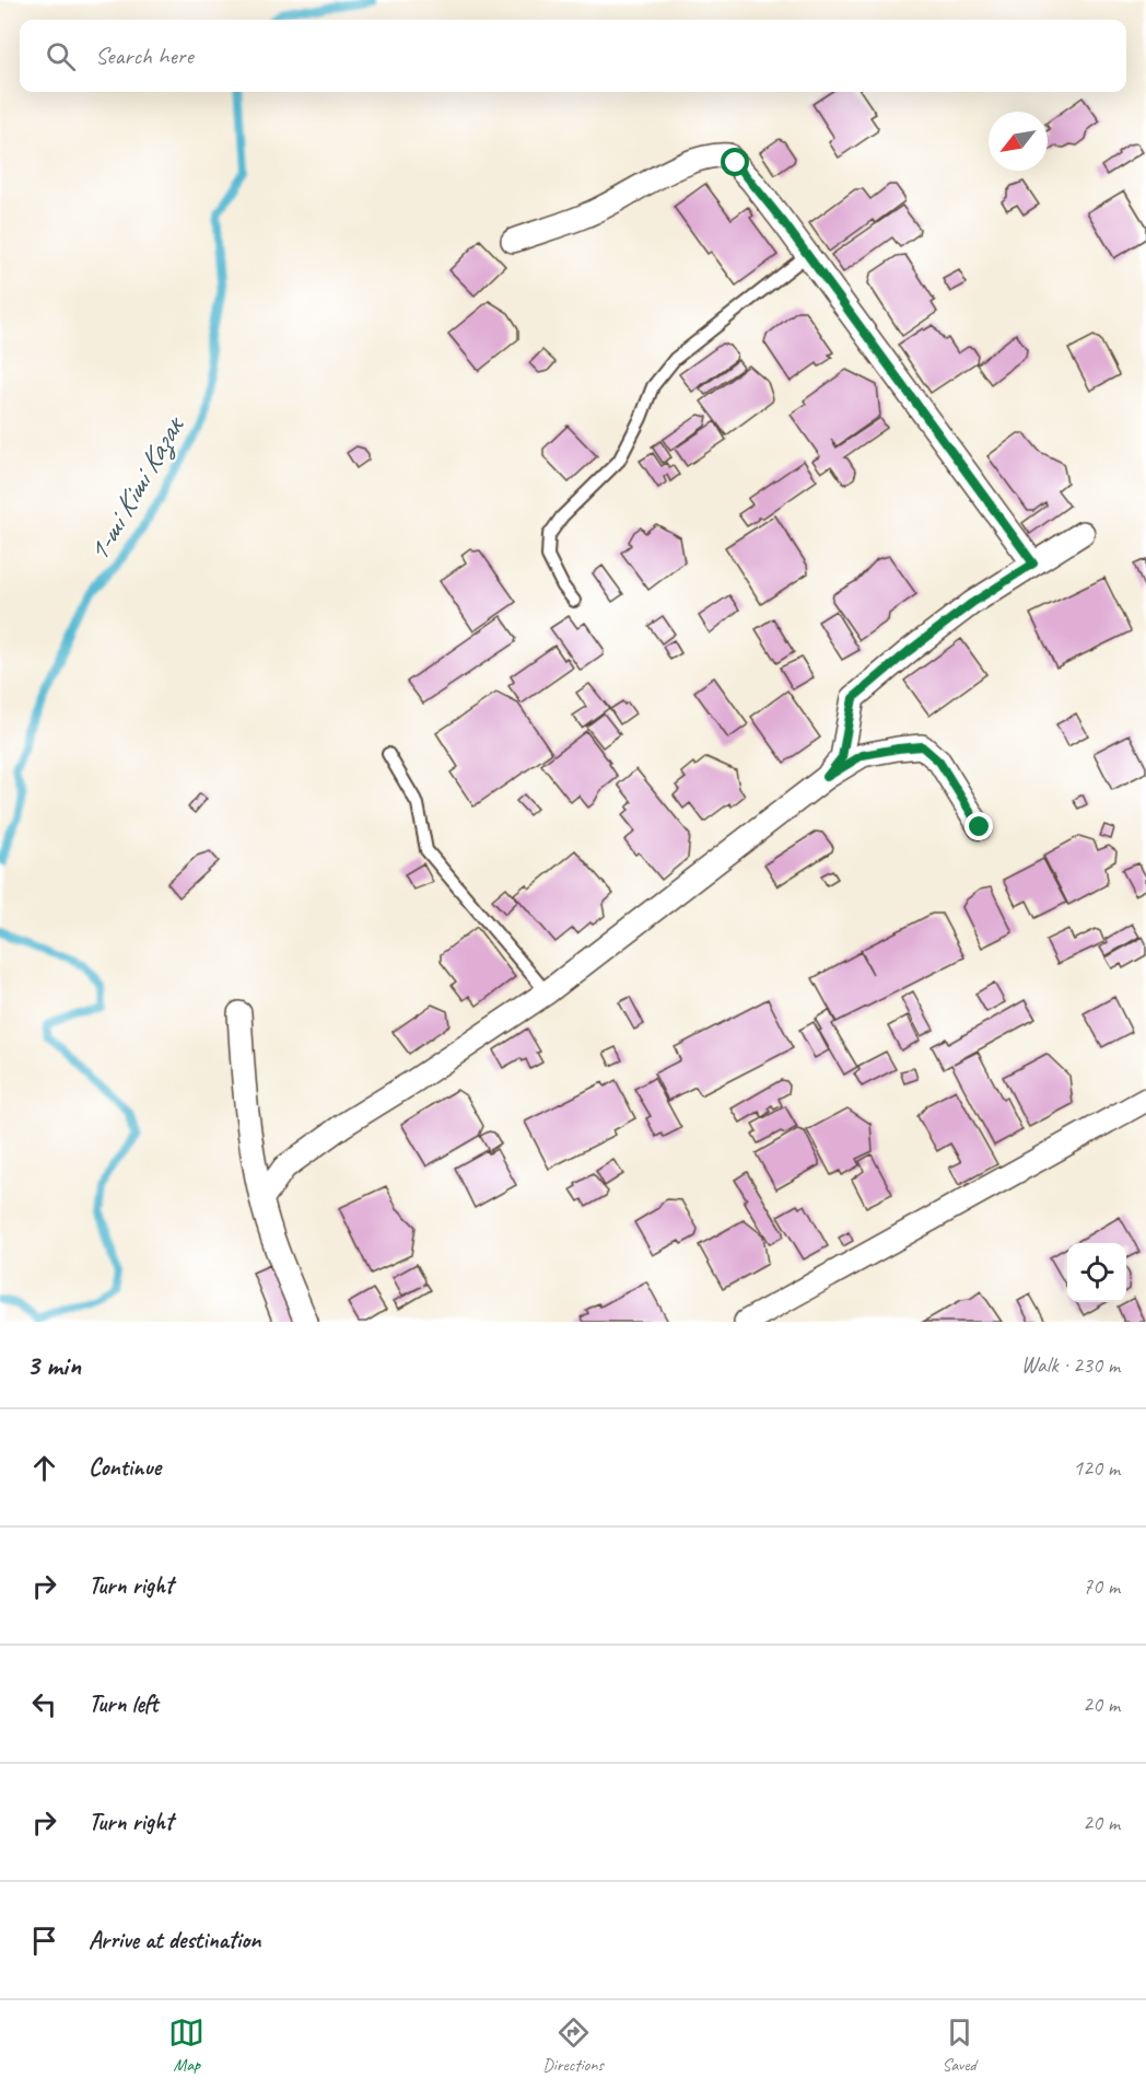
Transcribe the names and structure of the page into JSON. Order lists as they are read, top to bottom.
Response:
{
  "water": ["1-ші Кіші Казак"],
  "north": "bottom left",
  "page": {
    "search": "Search here",
    "heading": ["3 min", "Walk · 230 m"],
    "list": [
      ["Continue", "120 m"],
      ["Turn right", "70 m"],
      ["Turn left", "20 m"],
      ["Turn right", "20 m"],
      "Arrive at destination"
    ],
    "nav": ["Map", "Directions", "Saved"]
  }
}
